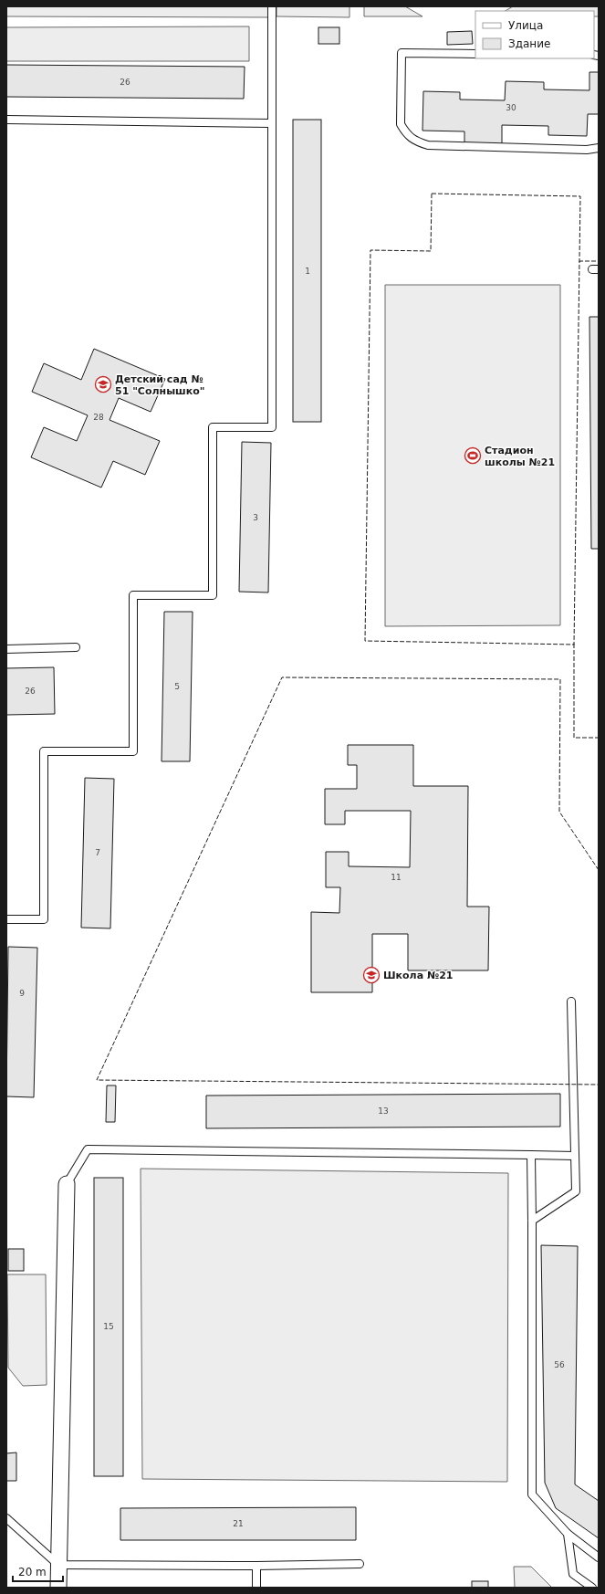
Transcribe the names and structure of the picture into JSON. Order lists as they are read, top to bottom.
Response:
{
  "places": {
    "school or university": ["Детский сад № 51 \"Солнышко\"", "Школа №21"],
    "sports": ["Стадион школы №21"]
  },
  "house_numbers": [
    "26",
    "30",
    "1",
    "28",
    "3",
    "5",
    "26",
    "7",
    "11",
    "9",
    "13",
    "15",
    "56",
    "21"
  ],
  "legend": ["Улица", "Здание"],
  "scale_bar": "20 m"
}
